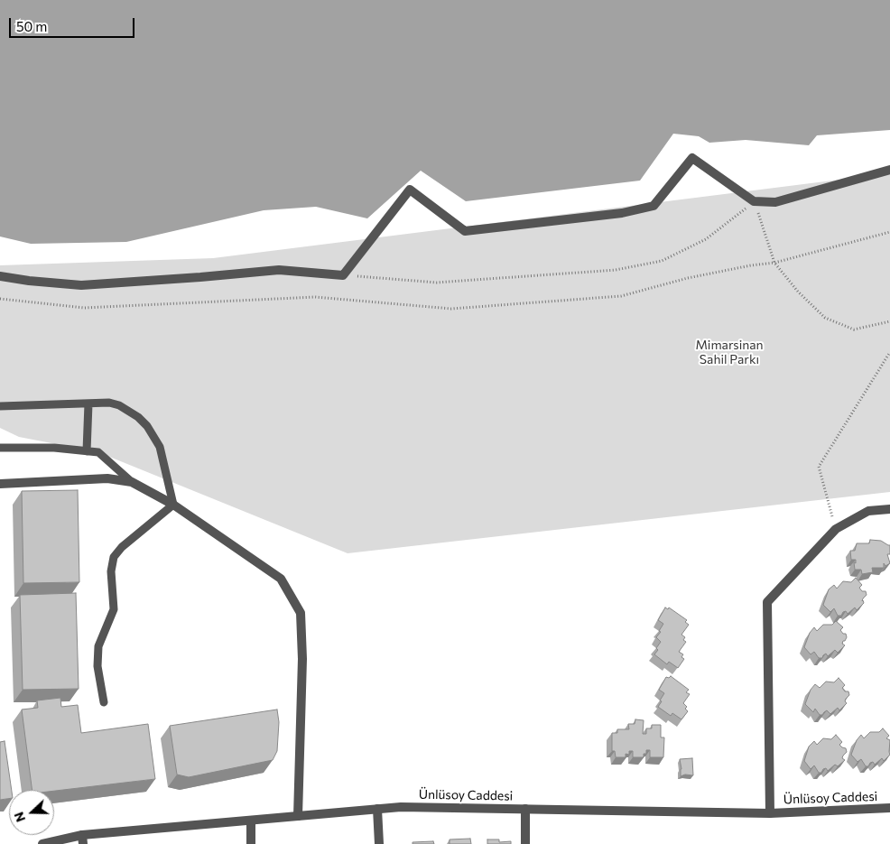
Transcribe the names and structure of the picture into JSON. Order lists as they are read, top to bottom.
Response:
{
  "streets": {
    "street": ["Ünlüsoy Caddesi"]
  },
  "parks": ["Mimarsinan Sahil Parkı"],
  "scale_bar": "50 m",
  "north": "left"
}
